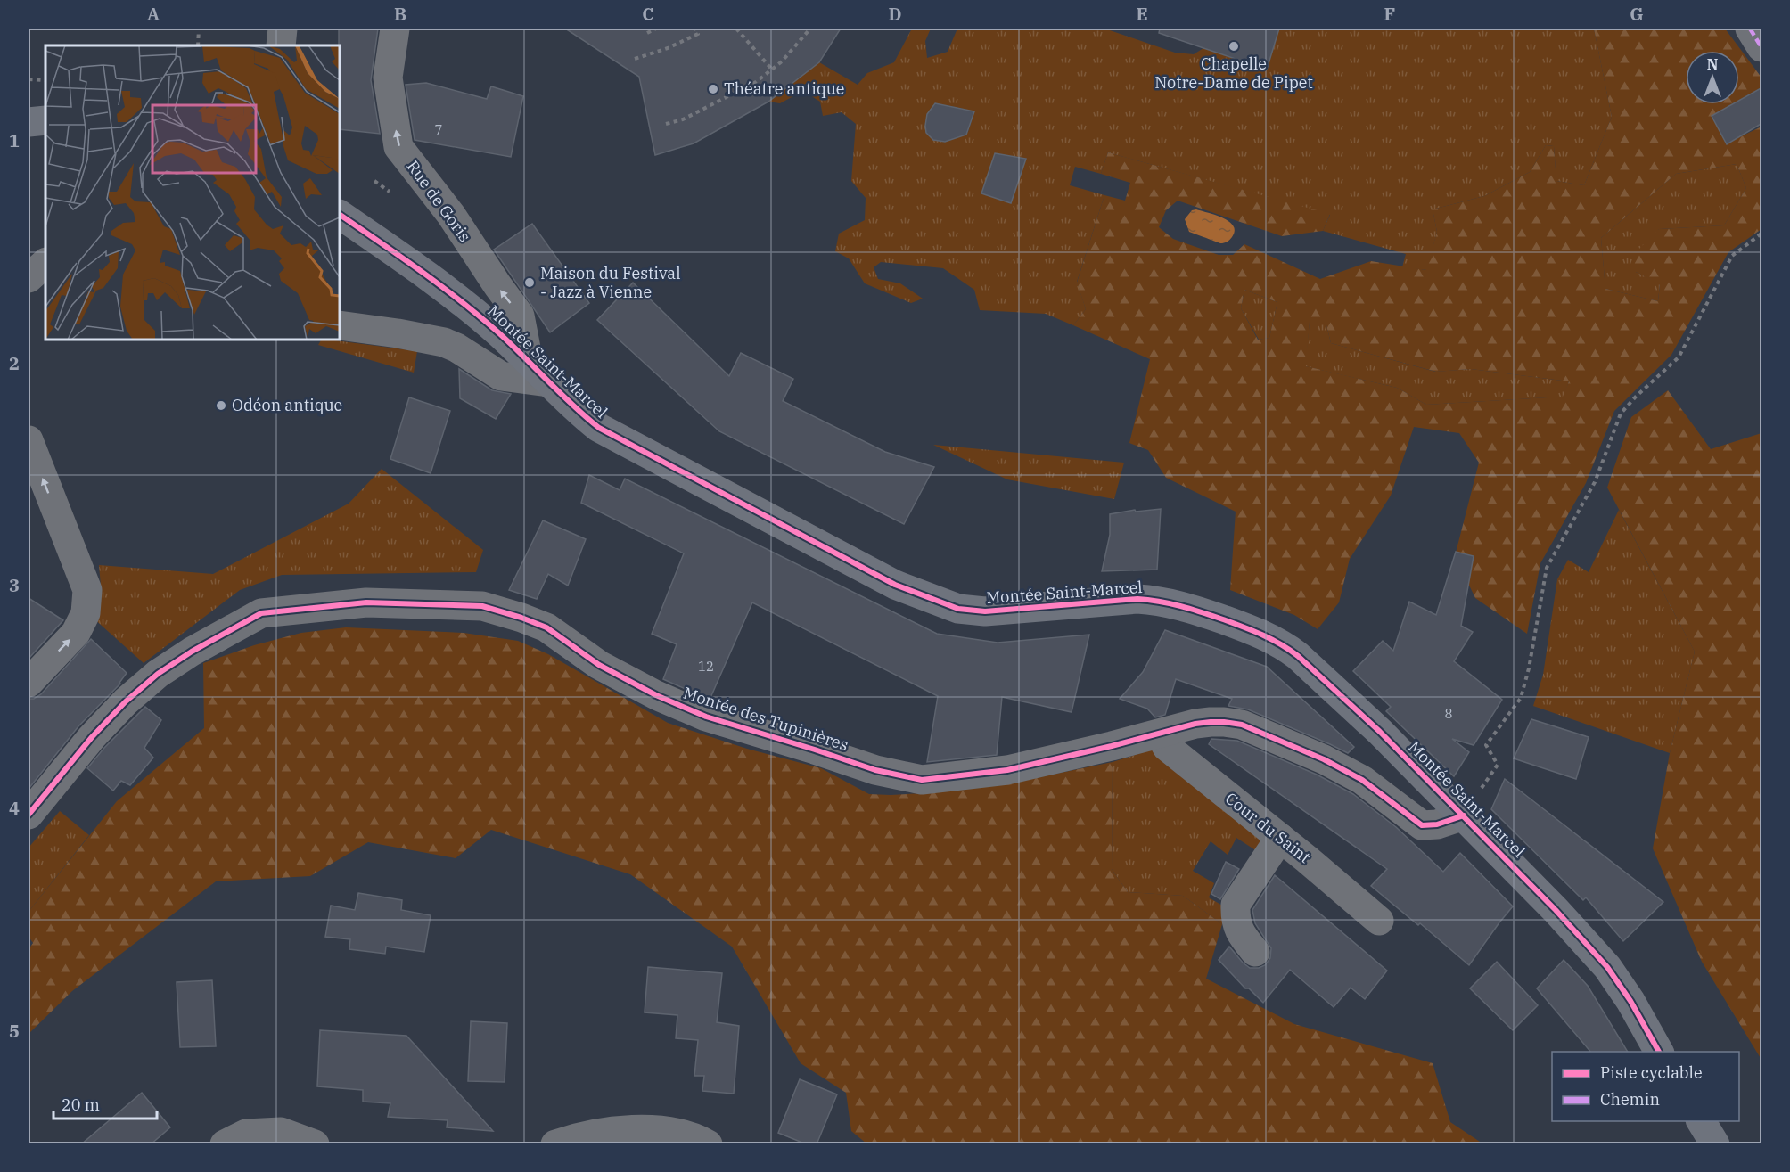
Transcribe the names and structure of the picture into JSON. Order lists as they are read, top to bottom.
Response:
{
  "streets": {
    "main road": ["Montée Saint-Marcel"],
    "street": ["Rue de Goris", "Montée des Tupinières", "Cour du Saint"]
  },
  "crossings": [
    ["Rue de Goris", "Montée Saint-Marcel"],
    ["Montée Saint-Marcel", "Montée des Tupinières"],
    ["Montée des Tupinières", "Cour du Saint"]
  ],
  "one_way": ["Rue de Goris"],
  "places": [
    "Chapelle Notre-Dame de Pipet",
    "Théatre antique",
    "Maison du Festival - Jazz à Vienne",
    "Odéon antique"
  ],
  "house_numbers": ["7", "12", "8"],
  "legend": ["Piste cyclable", "Chemin"],
  "scale_bar": "20 m",
  "north": "top",
  "grid": {
    "columns": [
      "A",
      "B",
      "C",
      "D",
      "E",
      "F",
      "G"
    ],
    "rows": [
      "1",
      "2",
      "3",
      "4",
      "5"
    ]
  }
}
